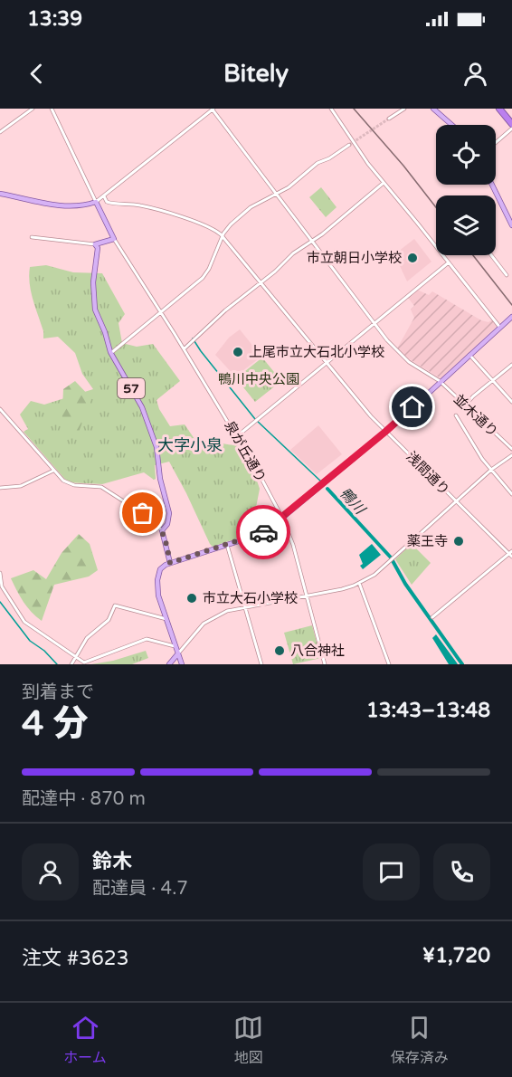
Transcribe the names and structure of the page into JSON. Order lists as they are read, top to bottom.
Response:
{
  "streets": {
    "main road": ["57"],
    "street": ["並木通り", "泉が丘通り", "浅間通り"]
  },
  "districts": ["大字小泉"],
  "water": ["鴨川"],
  "parks": ["鴨川中央公園"],
  "places": [
    "市立朝日小学校",
    "上尾市立大石北小学校",
    "薬王寺",
    "市立大石小学校",
    "八合神社"
  ],
  "page": {
    "status": "13:39",
    "header": "Bitely",
    "heading": ["4 分", "到着まで", "13:43–13:48"],
    "panel": [
      "鈴木",
      "配達員 · 4.7",
      "注文 #3623",
      "¥1,720"
    ],
    "bar": "配達中 · 870 m",
    "tabs": ["ホーム", "地図", "保存済み"]
  }
}
